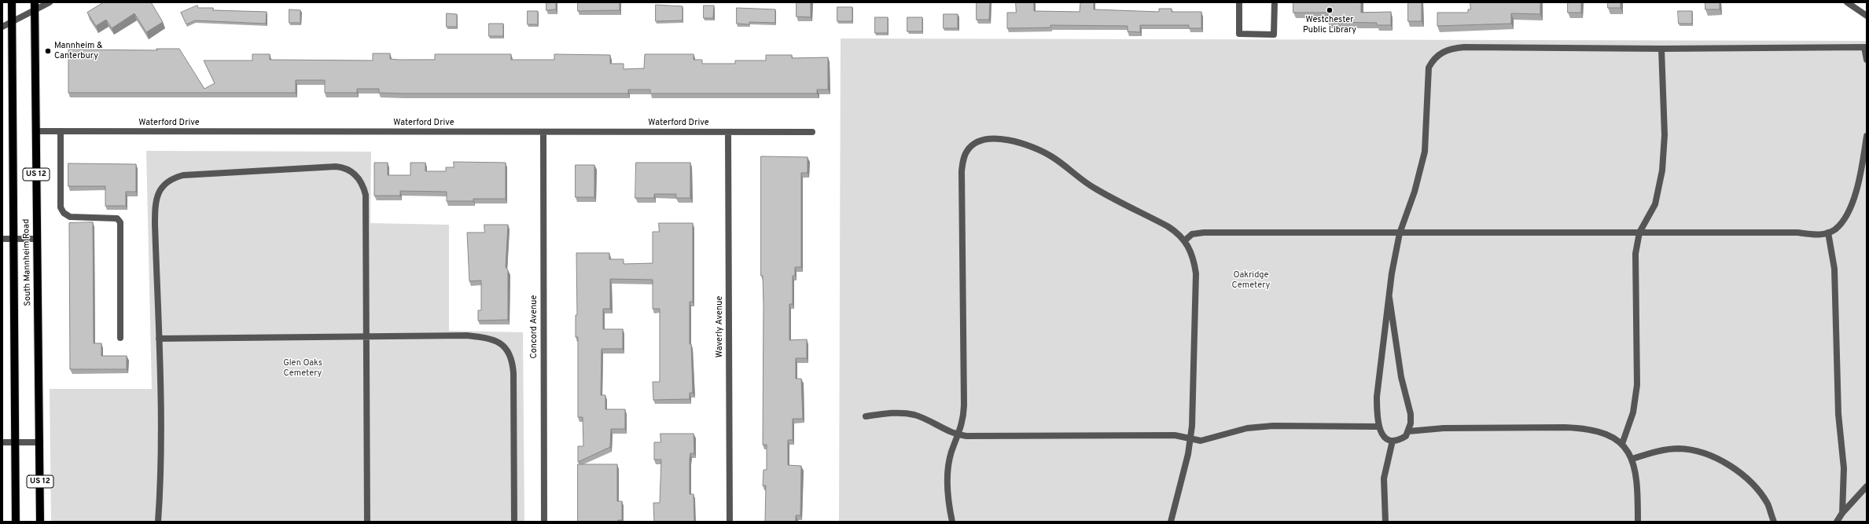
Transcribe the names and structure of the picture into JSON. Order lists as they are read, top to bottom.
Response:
{
  "streets": {
    "main road": ["US 12", "South Mannheim Road"],
    "street": ["Waterford Drive", "Concord Avenue", "Waverly Avenue"]
  },
  "crossings": [
    ["Waterford Drive", "South Mannheim Road"],
    ["Waterford Drive", "Concord Avenue"],
    ["Waterford Drive", "Waverly Avenue"]
  ],
  "parks": ["Oakridge Cemetery", "Glen Oaks Cemetery"],
  "places": ["Westchester Public Library", "Mannheim & Canterbury"]
}
